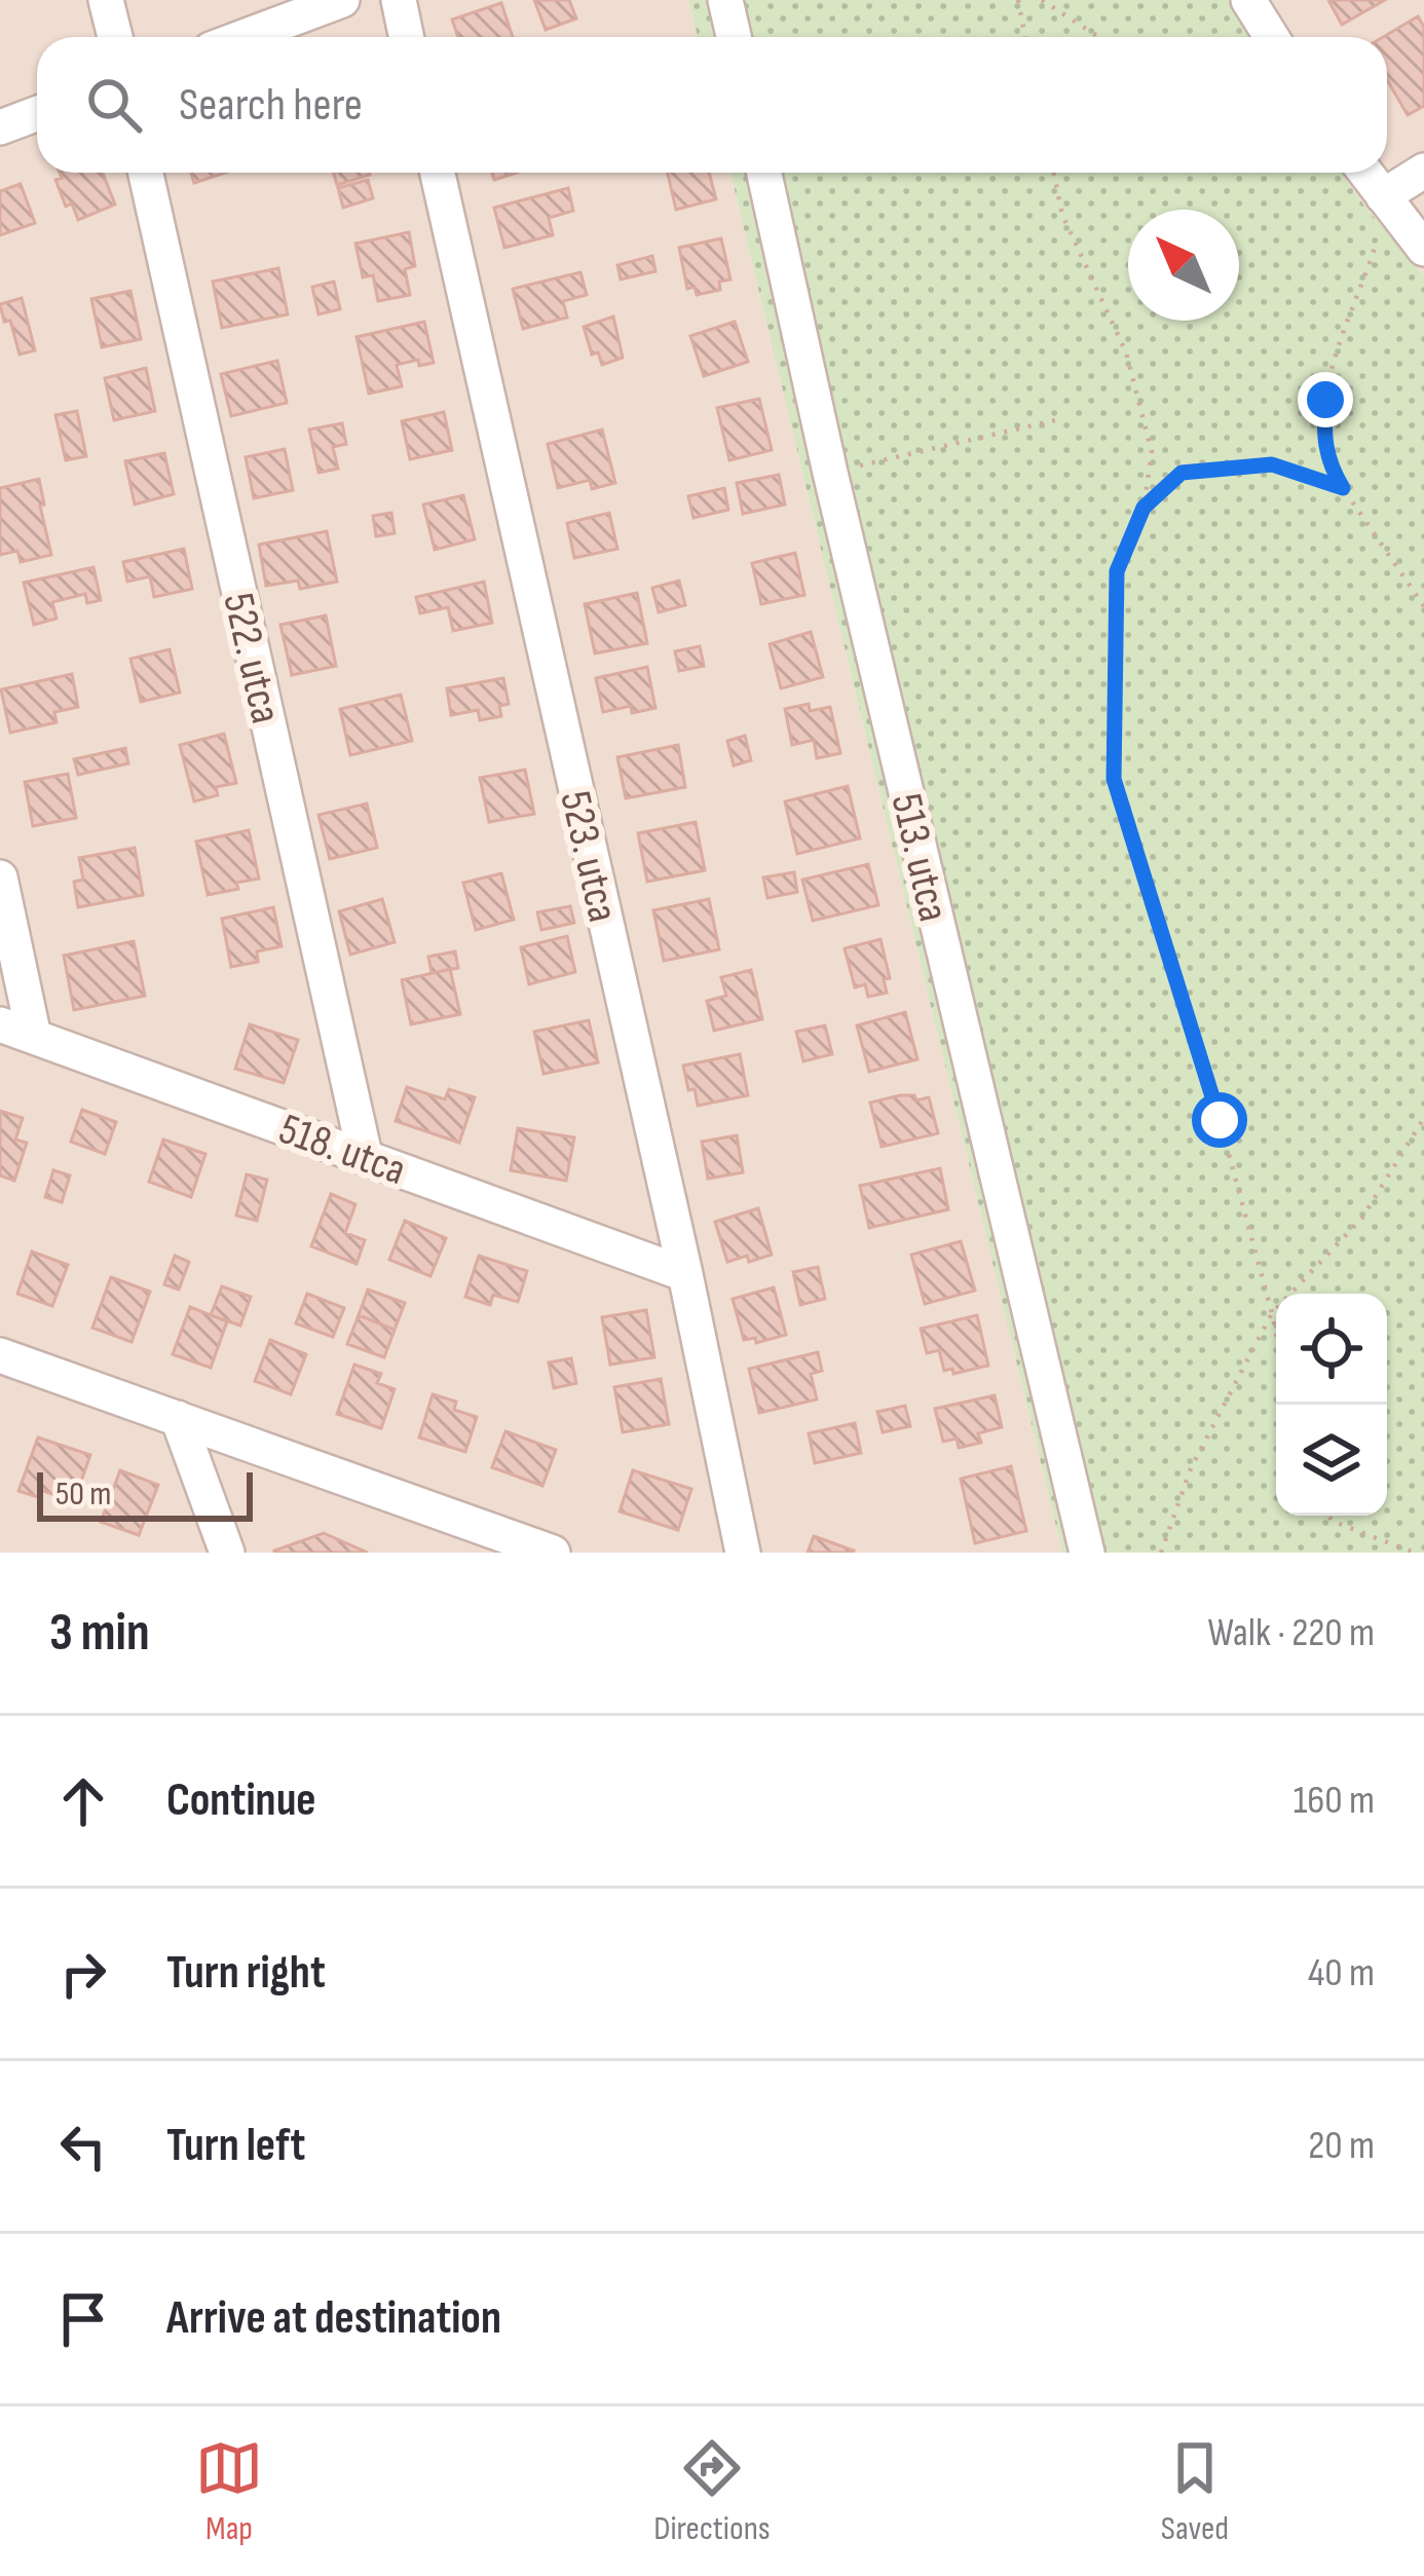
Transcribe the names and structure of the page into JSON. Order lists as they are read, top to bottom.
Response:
{
  "streets": {
    "street": [
      "522. utca",
      "523. utca",
      "513. utca",
      "518. utca"
    ]
  },
  "crossings": [
    ["522. utca", "518. utca"],
    ["523. utca", "518. utca"]
  ],
  "scale_bar": "50 m",
  "north": "top left",
  "page": {
    "search": "Search here",
    "scale": "50 m",
    "heading": ["3 min", "Walk · 220 m"],
    "list": [
      ["Continue", "160 m"],
      ["Turn right", "40 m"],
      ["Turn left", "20 m"],
      "Arrive at destination"
    ],
    "nav": ["Map", "Directions", "Saved"]
  }
}
